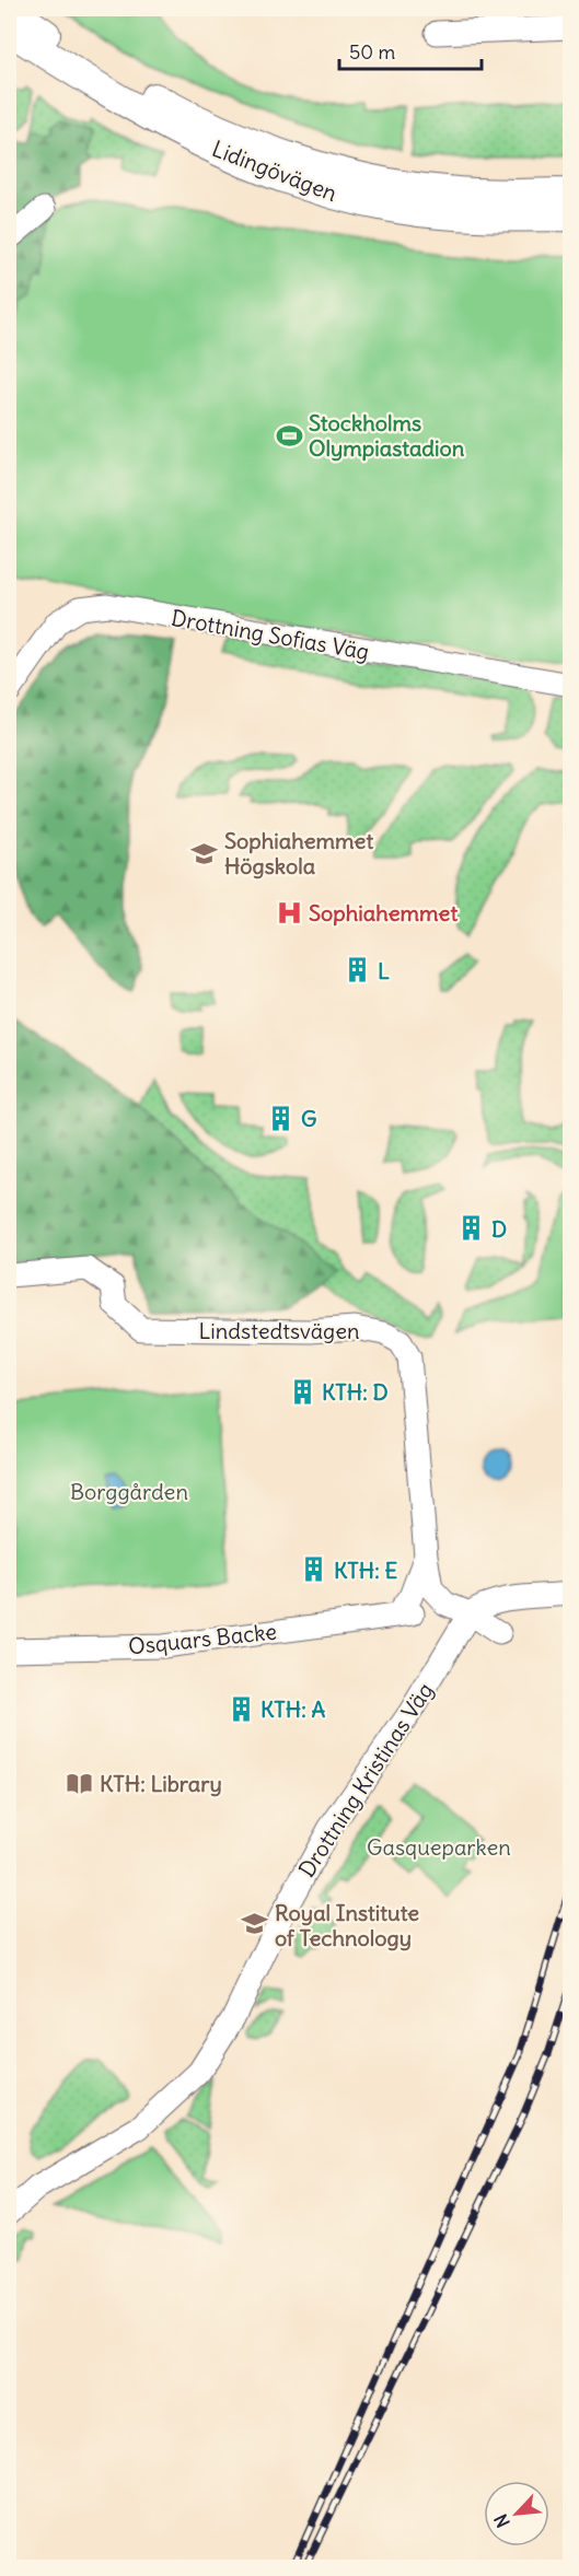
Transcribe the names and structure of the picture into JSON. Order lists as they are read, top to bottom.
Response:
{
  "streets": {
    "main road": ["Lidingövägen"],
    "street": [
      "Drottning Sofias Väg",
      "Lindstedtsvägen",
      "Osquars Backe",
      "Drottning Kristinas Väg"
    ]
  },
  "crossings": [
    ["Lindstedtsvägen", "Osquars Backe"]
  ],
  "parks": ["Borggården", "Gasqueparken"],
  "places": {
    "sports": ["Stockholms Olympiastadion"],
    "school or university": ["Sophiahemmet Högskola", "Royal Institute of Technology"],
    "hospital": ["Sophiahemmet"],
    "building": [
      "L",
      "G",
      "D",
      "KTH: D",
      "KTH: E",
      "KTH: A"
    ],
    "library": ["KTH: Library"]
  },
  "scale_bar": "50 m",
  "north": "bottom left"
}
